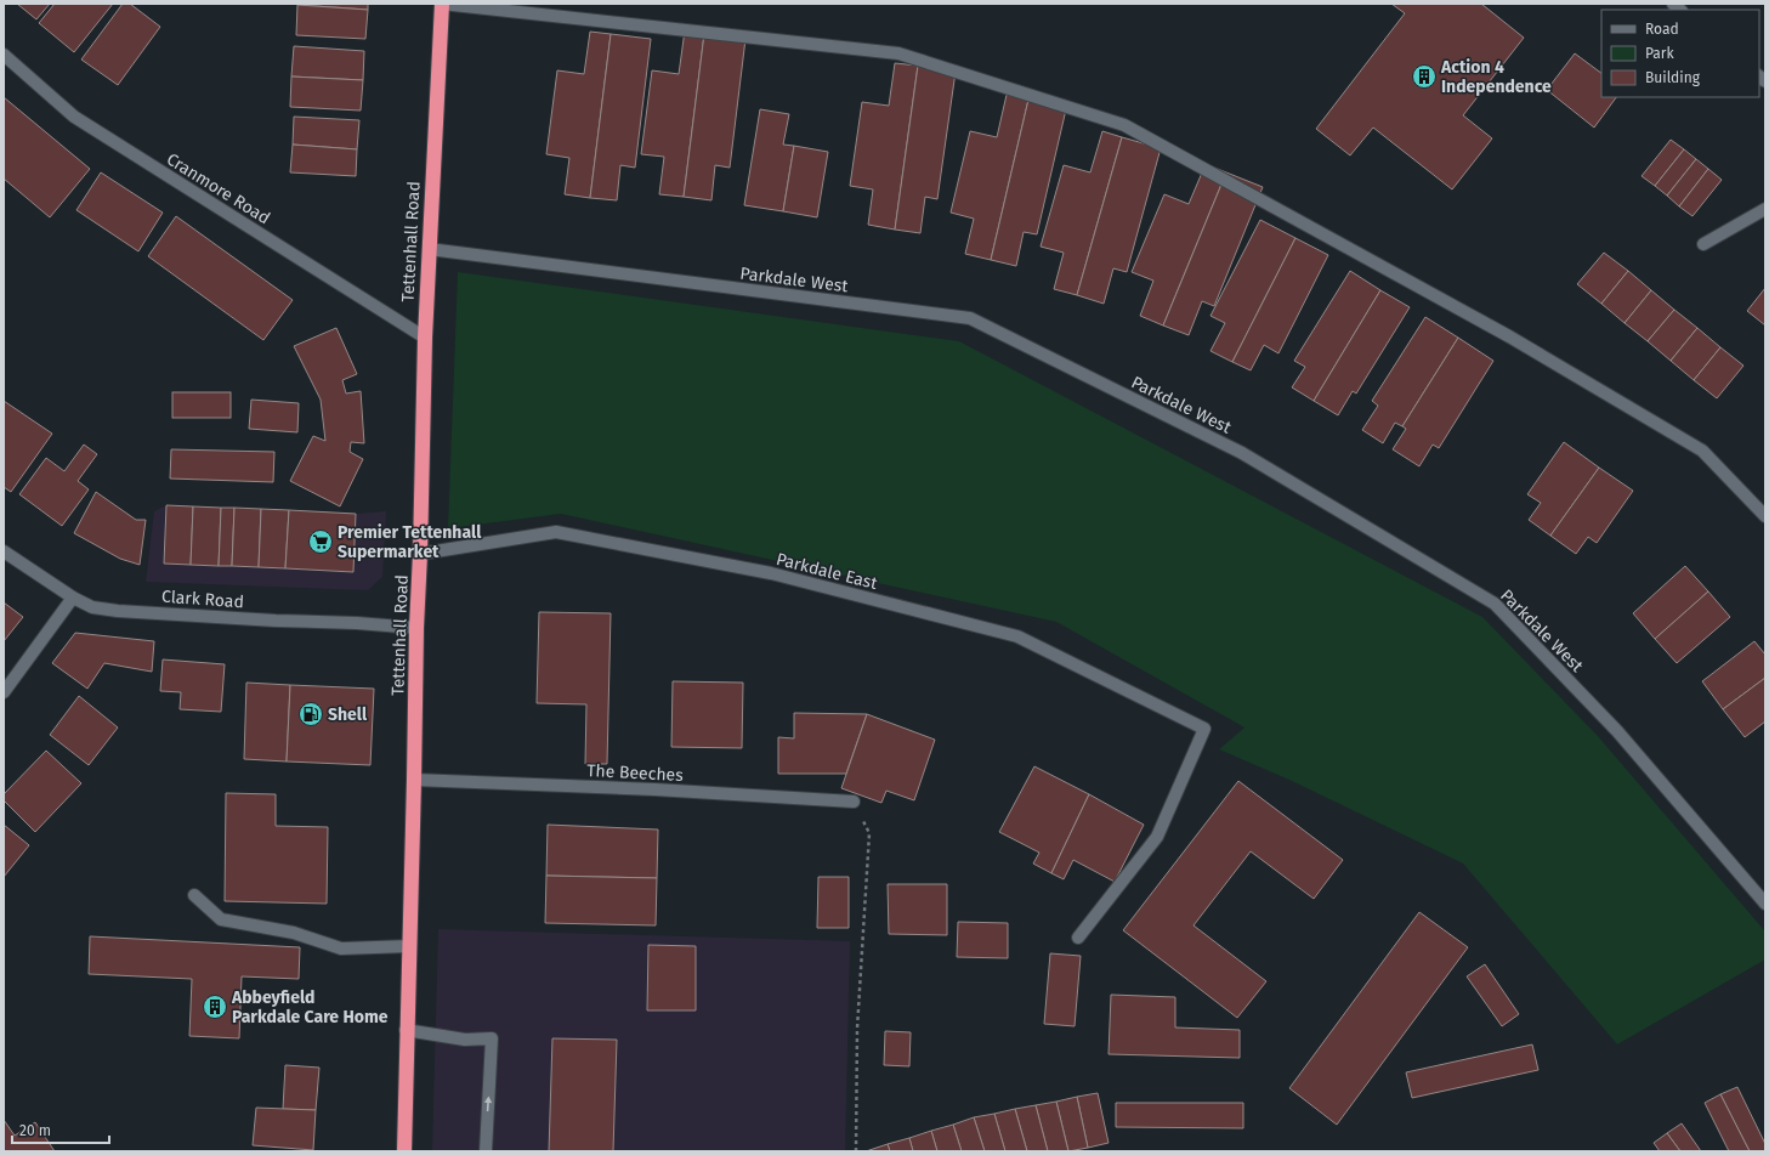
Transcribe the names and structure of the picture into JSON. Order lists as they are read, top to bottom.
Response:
{
  "streets": {
    "highway": ["Tettenhall Road"],
    "street": [
      "Cranmore Road",
      "Parkdale West",
      "Parkdale East",
      "Clark Road",
      "The Beeches"
    ]
  },
  "crossings": [
    ["Cranmore Road", "Tettenhall Road"],
    ["Tettenhall Road", "Parkdale West"],
    ["Tettenhall Road", "Parkdale East"],
    ["Tettenhall Road", "Clark Road"],
    ["Tettenhall Road", "The Beeches"]
  ],
  "places": {
    "building": ["Action 4 Independence", "Abbeyfield Parkdale Care Home"],
    "supermarket": ["Premier Tettenhall Supermarket"],
    "fuel station": ["Shell"]
  },
  "legend": ["Road", "Park", "Building"],
  "scale_bar": "20 m"
}
